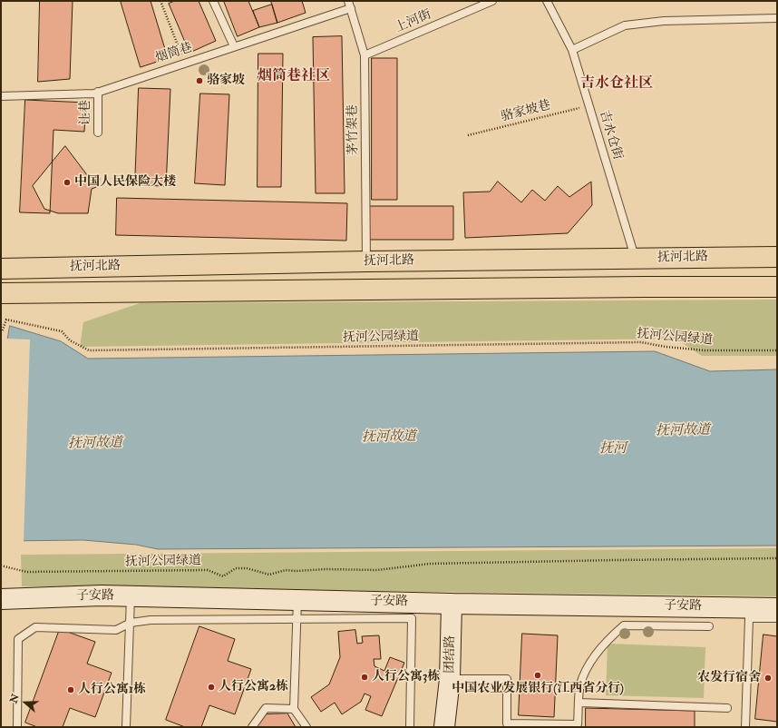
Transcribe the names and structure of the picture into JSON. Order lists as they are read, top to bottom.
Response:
{
  "streets": {
    "main road": ["抚河北路"],
    "street": ["子安路", "团结路"],
    "lane": [
      "上河街",
      "烟筒巷",
      "让巷",
      "茅竹架巷",
      "吉水仓街"
    ],
    "path": ["骆家坡巷", "抚河公园绿道"]
  },
  "crossings": [
    ["上河街", "茅竹架巷"],
    ["烟筒巷", "让巷"],
    ["烟筒巷", "茅竹架巷"],
    ["骆家坡巷", "吉水仓街"],
    ["茅竹架巷", "抚河北路"],
    ["吉水仓街", "抚河北路"],
    ["子安路", "团结路"]
  ],
  "districts": ["烟筒巷社区", "吉水仓社区"],
  "water": ["抚河故道", "抚河"],
  "places": [
    "骆家坡",
    "中国人民保险大楼",
    "中国农业发展银行(江西省分行)",
    "人行公寓3栋",
    "农发行宿舍",
    "人行公寓2栋",
    "人行公寓1栋"
  ],
  "north": "left"
}
